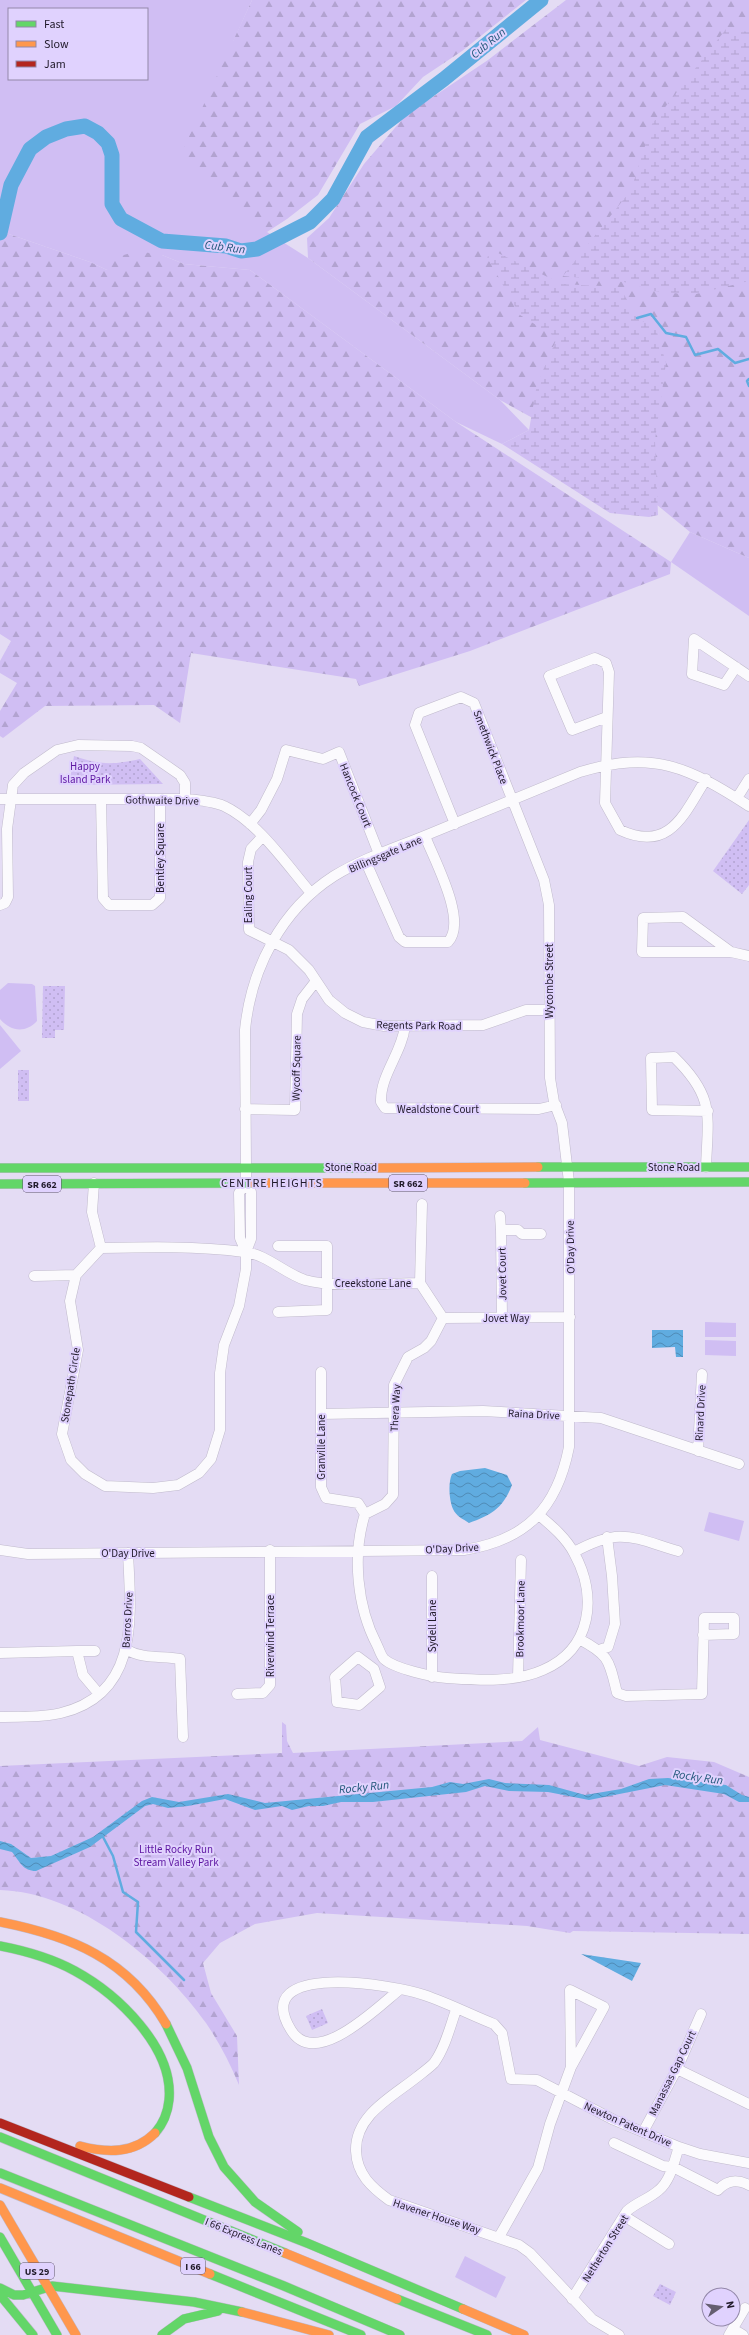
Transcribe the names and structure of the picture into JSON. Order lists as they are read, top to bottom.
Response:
{
  "streets": {
    "main road": [
      "Stone Road",
      "SR 662",
      "I 66 Express Lanes",
      "I 66",
      "US 29"
    ],
    "street": [
      "Smethwick Place",
      "Hancock Court",
      "Gothwaite Drive",
      "Billingsgate Lane",
      "Bentley Square",
      "Ealing Court",
      "Wycombe Street",
      "Regents Park Road",
      "Wycoff Square",
      "Wealdstone Court",
      "O'Day Drive",
      "Jovet Court",
      "Creekstone Lane",
      "Jovet Way",
      "Stonepath Circle",
      "Thera Way",
      "Rinard Drive",
      "Raina Drive",
      "Granville Lane",
      "Brookmoor Lane",
      "Barros Drive",
      "Sydell Lane",
      "Riverwind Terrace",
      "Manassas Gap Court",
      "Newton Patent Drive",
      "Havener House Way",
      "Netherton Street"
    ]
  },
  "crossings": [
    ["Smethwick Place", "Billingsgate Lane"],
    ["Smethwick Place", "Wycombe Street"],
    ["Hancock Court", "Gothwaite Drive"],
    ["Hancock Court", "Billingsgate Lane"],
    ["Gothwaite Drive", "Billingsgate Lane"],
    ["Gothwaite Drive", "Bentley Square"],
    ["Gothwaite Drive", "Ealing Court"],
    ["Billingsgate Lane", "Ealing Court"],
    ["Billingsgate Lane", "Wycombe Street"],
    ["Billingsgate Lane", "Regents Park Road"],
    ["Billingsgate Lane", "Wycoff Square"],
    ["Billingsgate Lane", "Stone Road"],
    ["Billingsgate Lane", "Stonepath Circle"],
    ["Ealing Court", "Regents Park Road"],
    ["Wycombe Street", "Regents Park Road"],
    ["Wycombe Street", "Wealdstone Court"],
    ["Wycombe Street", "Stone Road"],
    ["Wycombe Street", "O'Day Drive"],
    ["Regents Park Road", "Wycoff Square"],
    ["Regents Park Road", "Wealdstone Court"],
    ["Stone Road", "O'Day Drive"],
    ["Stone Road", "Stonepath Circle"],
    ["O'Day Drive", "Jovet Way"],
    ["O'Day Drive", "Raina Drive"],
    ["O'Day Drive", "Barros Drive"],
    ["O'Day Drive", "Riverwind Terrace"],
    ["Jovet Court", "Jovet Way"],
    ["Creekstone Lane", "Stonepath Circle"],
    ["Jovet Way", "Thera Way"],
    ["Thera Way", "Raina Drive"],
    ["Thera Way", "Granville Lane"],
    ["Rinard Drive", "Raina Drive"],
    ["Raina Drive", "Granville Lane"],
    ["Manassas Gap Court", "Newton Patent Drive"],
    ["Newton Patent Drive", "Havener House Way"],
    ["Newton Patent Drive", "Netherton Street"],
    ["Havener House Way", "Netherton Street"]
  ],
  "districts": ["CENTRE HEIGHTS"],
  "water": ["Cub Run", "Rocky Run"],
  "parks": ["Happy Island Park", "Little Rocky Run Stream Valley Park"],
  "legend": ["Fast", "Slow", "Jam"],
  "north": "right"
}
